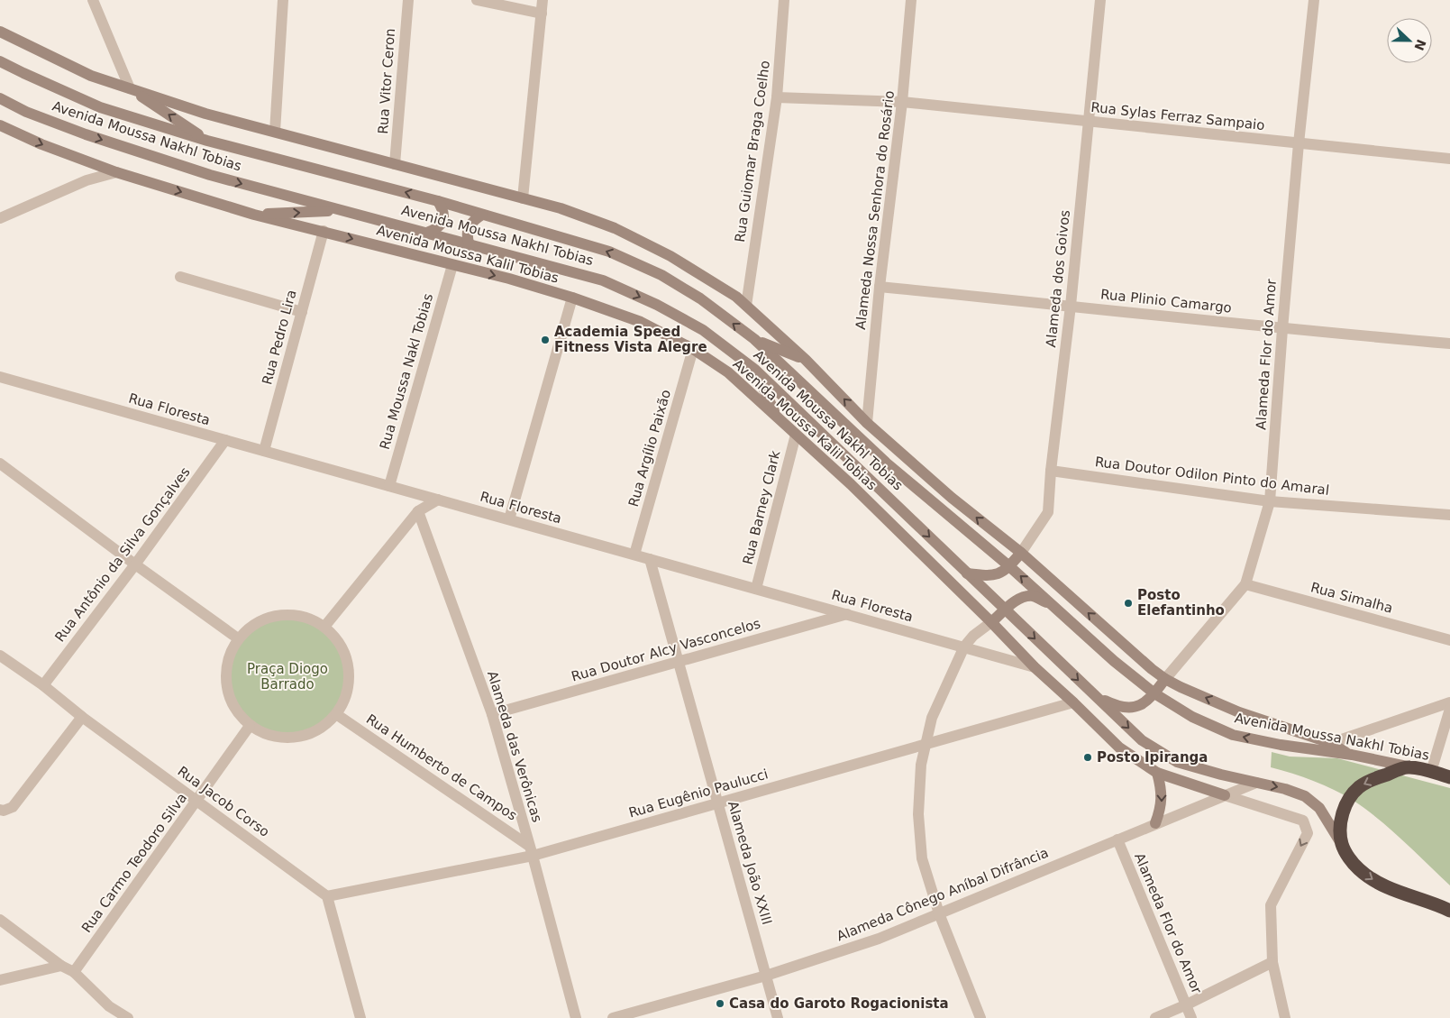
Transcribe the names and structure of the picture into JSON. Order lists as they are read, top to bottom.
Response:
{
  "streets": {
    "highway": ["Avenida Moussa Nakhl Tobias"],
    "main road": ["Avenida Moussa Kalil Tobias"],
    "street": [
      "Rua Vitor Ceron",
      "Rua Sylas Ferraz Sampaio",
      "Rua Guiomar Braga Coelho",
      "Alameda Nossa Senhora do Rosário",
      "Alameda dos Goivos",
      "Rua Plinio Camargo",
      "Rua Pedro Lira",
      "Alameda Flor do Amor",
      "Rua Moussa Nakl Tobias",
      "Rua Floresta",
      "Rua Argílio Paixão",
      "Rua Doutor Odilon Pinto do Amaral",
      "Rua Barney Clark",
      "Rua Antônio da Silva Gonçalves",
      "Rua Simalha",
      "Rua Doutor Alcy Vasconcelos",
      "Alameda das Verônicas",
      "Rua Humberto de Campos",
      "Rua Eugênio Paulucci",
      "Rua Jacob Corso",
      "Rua Carmo Teodoro Silva",
      "Alameda João XXIII",
      "Alameda Cônego Aníbal Difrância"
    ]
  },
  "crossings": [
    ["Rua Sylas Ferraz Sampaio", "Rua Guiomar Braga Coelho"],
    ["Rua Sylas Ferraz Sampaio", "Alameda Nossa Senhora do Rosário"],
    ["Rua Sylas Ferraz Sampaio", "Alameda dos Goivos"],
    ["Rua Sylas Ferraz Sampaio", "Alameda Flor do Amor"],
    ["Avenida Moussa Nakhl Tobias", "Alameda Cônego Aníbal Difrância"],
    ["Alameda Nossa Senhora do Rosário", "Rua Plinio Camargo"],
    ["Avenida Moussa Kalil Tobias", "Rua Pedro Lira"],
    ["Avenida Moussa Kalil Tobias", "Rua Moussa Nakl Tobias"],
    ["Avenida Moussa Kalil Tobias", "Rua Floresta"],
    ["Avenida Moussa Kalil Tobias", "Rua Argílio Paixão"],
    ["Avenida Moussa Kalil Tobias", "Rua Barney Clark"],
    ["Avenida Moussa Kalil Tobias", "Rua Eugênio Paulucci"],
    ["Avenida Moussa Kalil Tobias", "Alameda Cônego Aníbal Difrância"],
    ["Alameda dos Goivos", "Rua Plinio Camargo"],
    ["Alameda dos Goivos", "Rua Doutor Odilon Pinto do Amaral"],
    ["Rua Plinio Camargo", "Alameda Flor do Amor"],
    ["Rua Pedro Lira", "Rua Floresta"],
    ["Alameda Flor do Amor", "Rua Doutor Odilon Pinto do Amaral"],
    ["Alameda Flor do Amor", "Rua Simalha"],
    ["Alameda Flor do Amor", "Alameda Cônego Aníbal Difrância"],
    ["Rua Moussa Nakl Tobias", "Rua Floresta"],
    ["Rua Floresta", "Rua Argílio Paixão"],
    ["Rua Floresta", "Rua Barney Clark"],
    ["Rua Floresta", "Rua Antônio da Silva Gonçalves"],
    ["Rua Floresta", "Rua Doutor Alcy Vasconcelos"],
    ["Rua Floresta", "Alameda João XXIII"],
    ["Rua Antônio da Silva Gonçalves", "Rua Jacob Corso"],
    ["Rua Doutor Alcy Vasconcelos", "Alameda das Verônicas"],
    ["Rua Doutor Alcy Vasconcelos", "Alameda João XXIII"],
    ["Alameda das Verônicas", "Rua Humberto de Campos"],
    ["Alameda das Verônicas", "Rua Eugênio Paulucci"],
    ["Rua Humberto de Campos", "Rua Eugênio Paulucci"],
    ["Rua Humberto de Campos", "Rua Carmo Teodoro Silva"],
    ["Rua Eugênio Paulucci", "Rua Jacob Corso"],
    ["Rua Eugênio Paulucci", "Alameda João XXIII"],
    ["Rua Jacob Corso", "Rua Carmo Teodoro Silva"],
    ["Alameda João XXIII", "Alameda Cônego Aníbal Difrância"]
  ],
  "parks": ["Praça Diogo Barrado"],
  "places": [
    "Academia Speed Fitness Vista Alegre",
    "Posto Elefantinho",
    "Posto Ipiranga",
    "Casa do Garoto Rogacionista"
  ],
  "north": "right"
}
